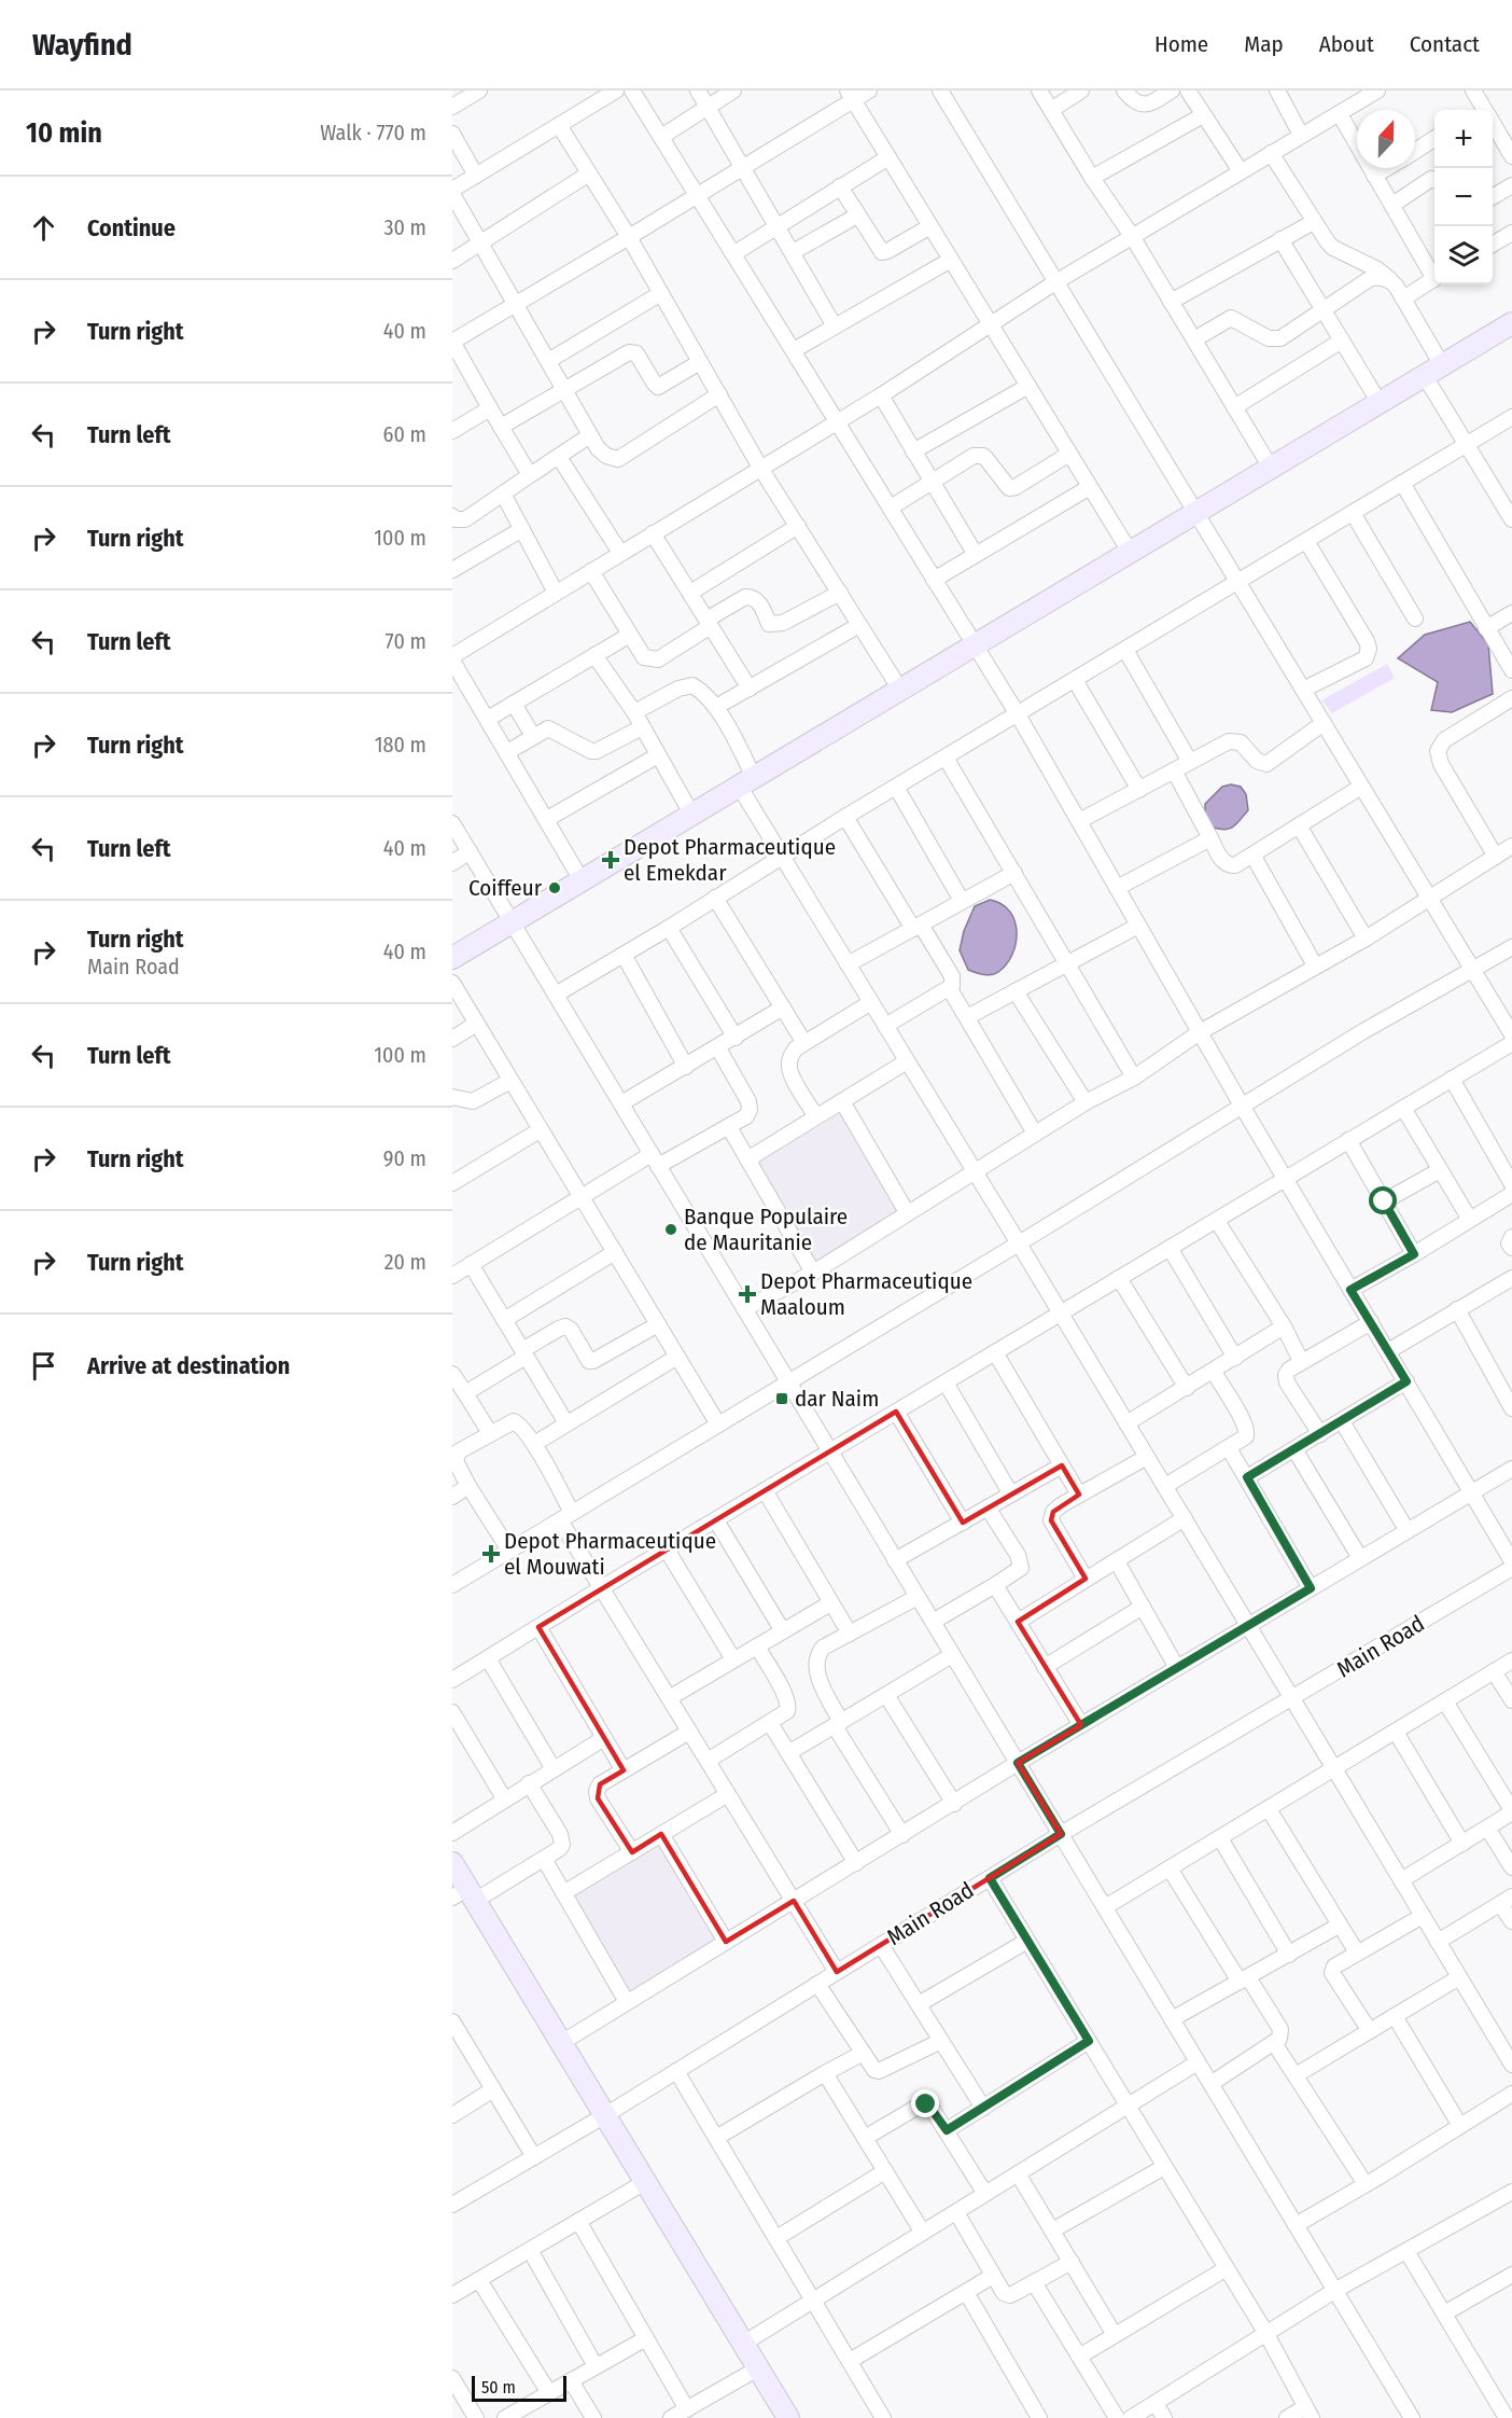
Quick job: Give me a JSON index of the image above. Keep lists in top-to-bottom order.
{
  "streets": {
    "street": ["Main Road"]
  },
  "places": {
    "health": ["Depot Pharmaceutique el Emekdar", "Depot Pharmaceutique Maaloum", "Depot Pharmaceutique el Mouwati"],
    "other": ["Coiffeur", "Banque Populaire de Mauritanie"],
    "transit": ["dar Naim"]
  },
  "scale_bar": "50 m",
  "north": "top",
  "page": {
    "header": "Wayfind",
    "nav": [
      "Home",
      "Map",
      "About",
      "Contact"
    ],
    "heading": ["10 min", "Walk · 770 m"],
    "map_buttons": ["+", "−"],
    "list": [
      ["Continue", "30 m"],
      ["Turn right", "40 m"],
      ["Turn left", "60 m"],
      ["Turn right", "100 m"],
      ["Turn left", "70 m"],
      ["Turn right", "180 m"],
      ["Turn left", "40 m"],
      ["Turn right", "Main Road", "40 m"],
      ["Turn left", "100 m"],
      ["Turn right", "90 m"],
      ["Turn right", "20 m"],
      "Arrive at destination"
    ],
    "scale": "50 m"
  }
}
